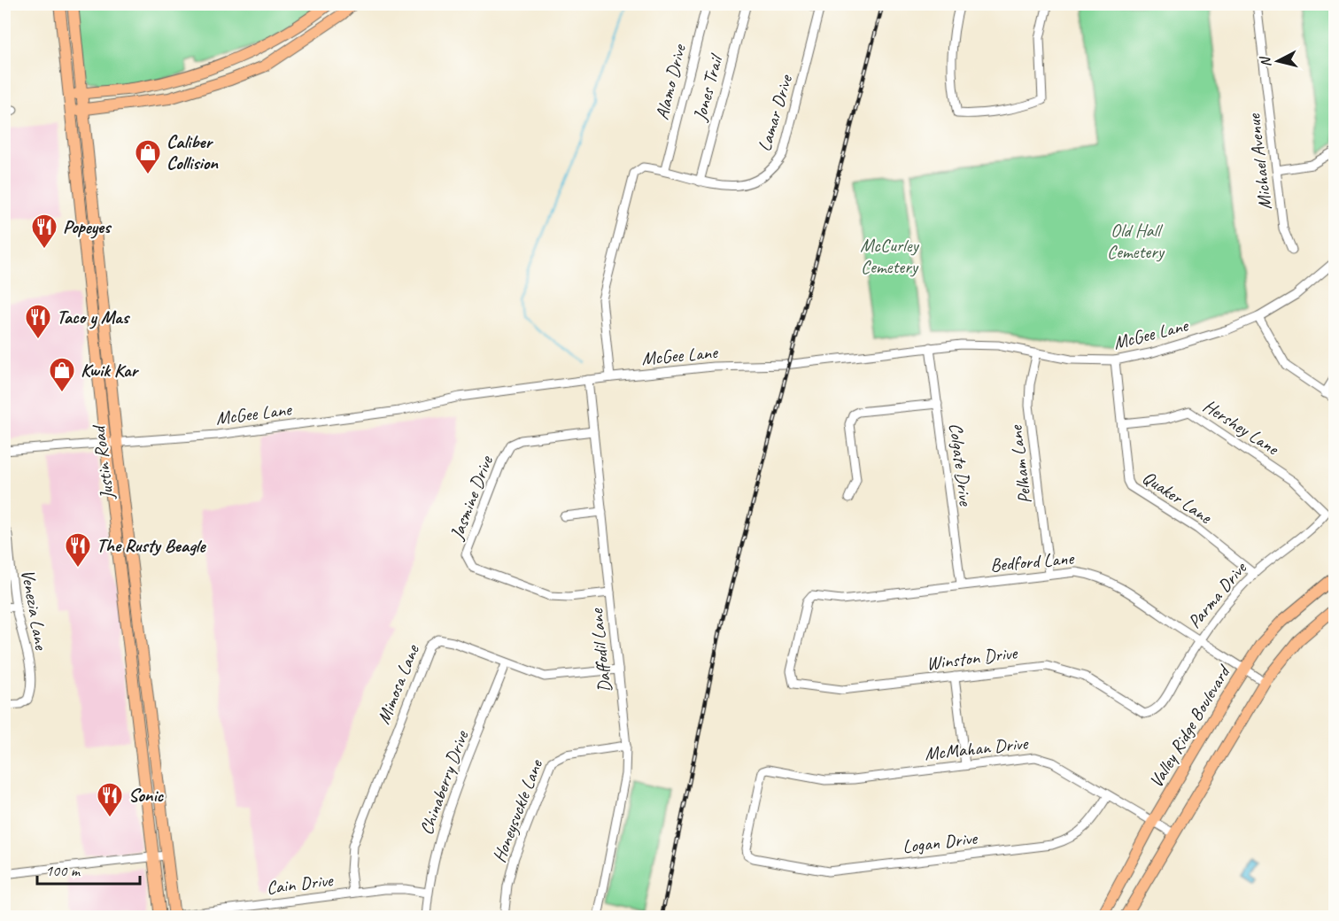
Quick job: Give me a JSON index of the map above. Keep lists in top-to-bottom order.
{
  "streets": {
    "main road": ["Justin Road", "Valley Ridge Boulevard"],
    "street": [
      "Alamo Drive",
      "Jones Trail",
      "Lamar Drive",
      "Michael Avenue",
      "McGee Lane",
      "Hershey Lane",
      "Colgate Drive",
      "Pelham Lane",
      "Quaker Lane",
      "Jasmine Drive",
      "Bedford Lane",
      "Parma Drive",
      "Venezia Lane",
      "Daffodil Lane",
      "Winston Drive",
      "Mimosa Lane",
      "McMahan Drive",
      "Chinaberry Drive",
      "Honeysuckle Lane",
      "Logan Drive",
      "Cain Drive"
    ]
  },
  "crossings": [
    ["Alamo Drive", "Lamar Drive"],
    ["Jones Trail", "Lamar Drive"],
    ["Lamar Drive", "McGee Lane"],
    ["McGee Lane", "Justin Road"],
    ["McGee Lane", "Colgate Drive"],
    ["McGee Lane", "Pelham Lane"],
    ["McGee Lane", "Quaker Lane"],
    ["McGee Lane", "Daffodil Lane"],
    ["Hershey Lane", "Quaker Lane"],
    ["Hershey Lane", "Parma Drive"],
    ["Justin Road", "Cain Drive"],
    ["Colgate Drive", "Bedford Lane"],
    ["Pelham Lane", "Bedford Lane"],
    ["Quaker Lane", "Parma Drive"],
    ["Jasmine Drive", "Daffodil Lane"],
    ["Bedford Lane", "Parma Drive"],
    ["Bedford Lane", "Winston Drive"],
    ["Bedford Lane", "Valley Ridge Boulevard"],
    ["Parma Drive", "Winston Drive"],
    ["Daffodil Lane", "Mimosa Lane"],
    ["Daffodil Lane", "Honeysuckle Lane"],
    ["Mimosa Lane", "Chinaberry Drive"],
    ["Mimosa Lane", "Cain Drive"],
    ["Valley Ridge Boulevard", "McMahan Drive"],
    ["McMahan Drive", "Logan Drive"],
    ["Chinaberry Drive", "Cain Drive"]
  ],
  "parks": ["Old Hall Cemetery", "McCurley Cemetery"],
  "places": {
    "shop": ["Caliber Collision", "Kwik Kar"],
    "restaurant": [
      "Popeyes",
      "Taco y Mas",
      "The Rusty Beagle",
      "Sonic"
    ]
  },
  "scale_bar": "100 m",
  "north": "left"
}
